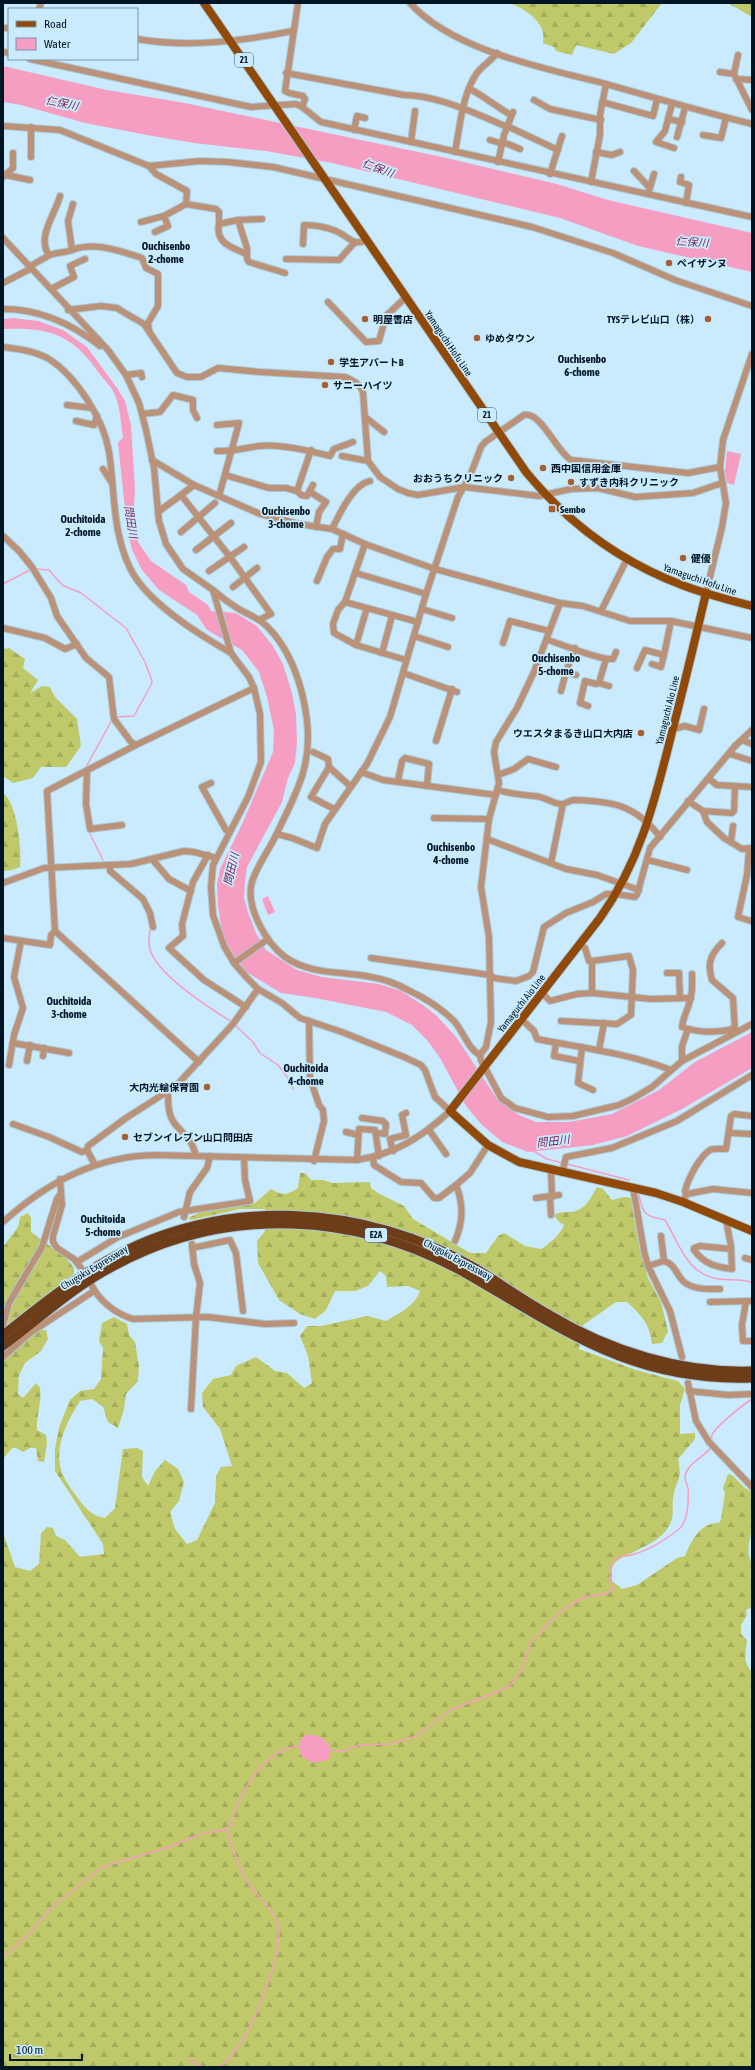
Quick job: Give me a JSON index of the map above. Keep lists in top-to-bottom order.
{
  "streets": {
    "highway": ["E2A", "Chugoku Expressway"],
    "main road": ["21", "Yamaguchi Hofu Line", "Yamaguchi Aio Line"]
  },
  "crossings": [
    ["Yamaguchi Hofu Line", "Yamaguchi Aio Line"]
  ],
  "districts": [
    "Ouchisenbo 2-chome",
    "Ouchisenbo 6-chome",
    "Ouchisenbo 3-chome",
    "Ouchitoida 2-chome",
    "Ouchisenbo 5-chome",
    "Ouchisenbo 4-chome",
    "Ouchitoida 3-chome",
    "Ouchitoida 4-chome",
    "Ouchitoida 5-chome"
  ],
  "water": ["仁保川", "問田川"],
  "places": {
    "other": [
      "ペイザンヌ",
      "明屋書店",
      "TYSテレビ山口（株）",
      "ゆめタウン",
      "学生アパートB",
      "サニーハイツ",
      "西中国信用金庫",
      "おおうちクリニック",
      "すずき内科クリニック",
      "健優",
      "ウエスタまるき山口大内店",
      "大内光輪保育園",
      "セブンイレブン山口問田店"
    ],
    "transit": ["Sembo"]
  },
  "legend": ["Road", "Water"],
  "scale_bar": "100 m"
}
